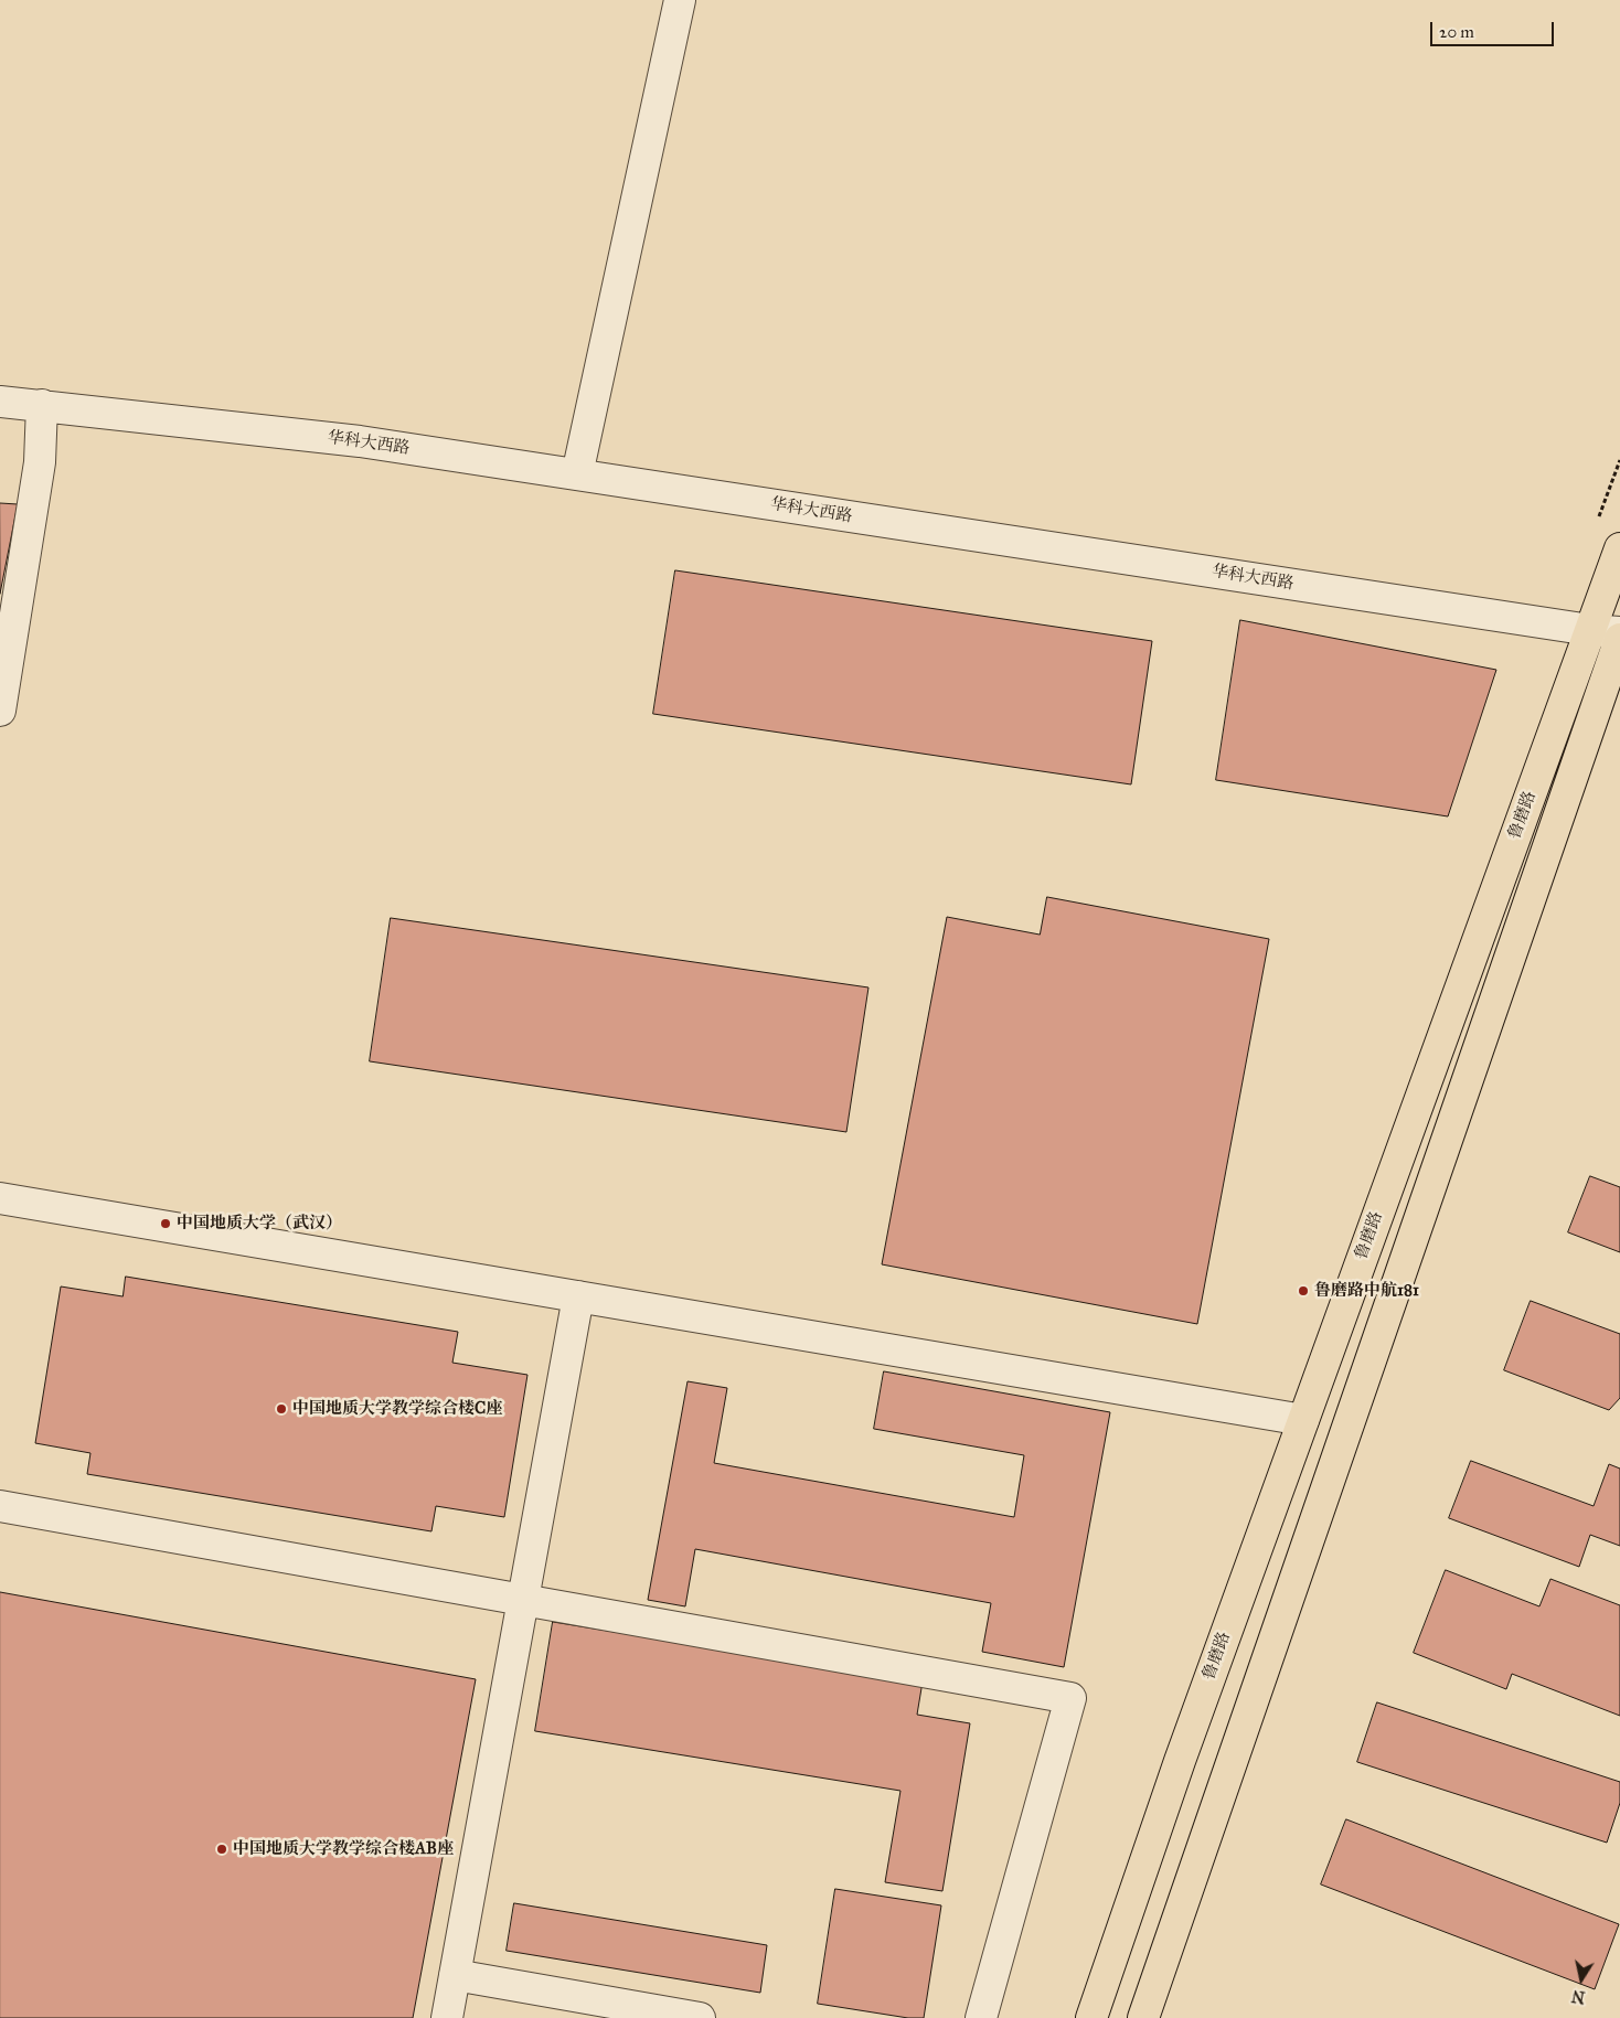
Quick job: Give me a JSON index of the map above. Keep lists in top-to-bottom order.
{
  "streets": {
    "main road": ["鲁磨路"],
    "street": ["华科大西路"]
  },
  "crossings": [
    ["华科大西路", "鲁磨路"]
  ],
  "places": [
    "中国地质大学（武汉）",
    "鲁磨路中航181",
    "中国地质大学教学综合楼C座",
    "中国地质大学教学综合楼AB座"
  ],
  "scale_bar": "20 m",
  "north": "bottom"
}
